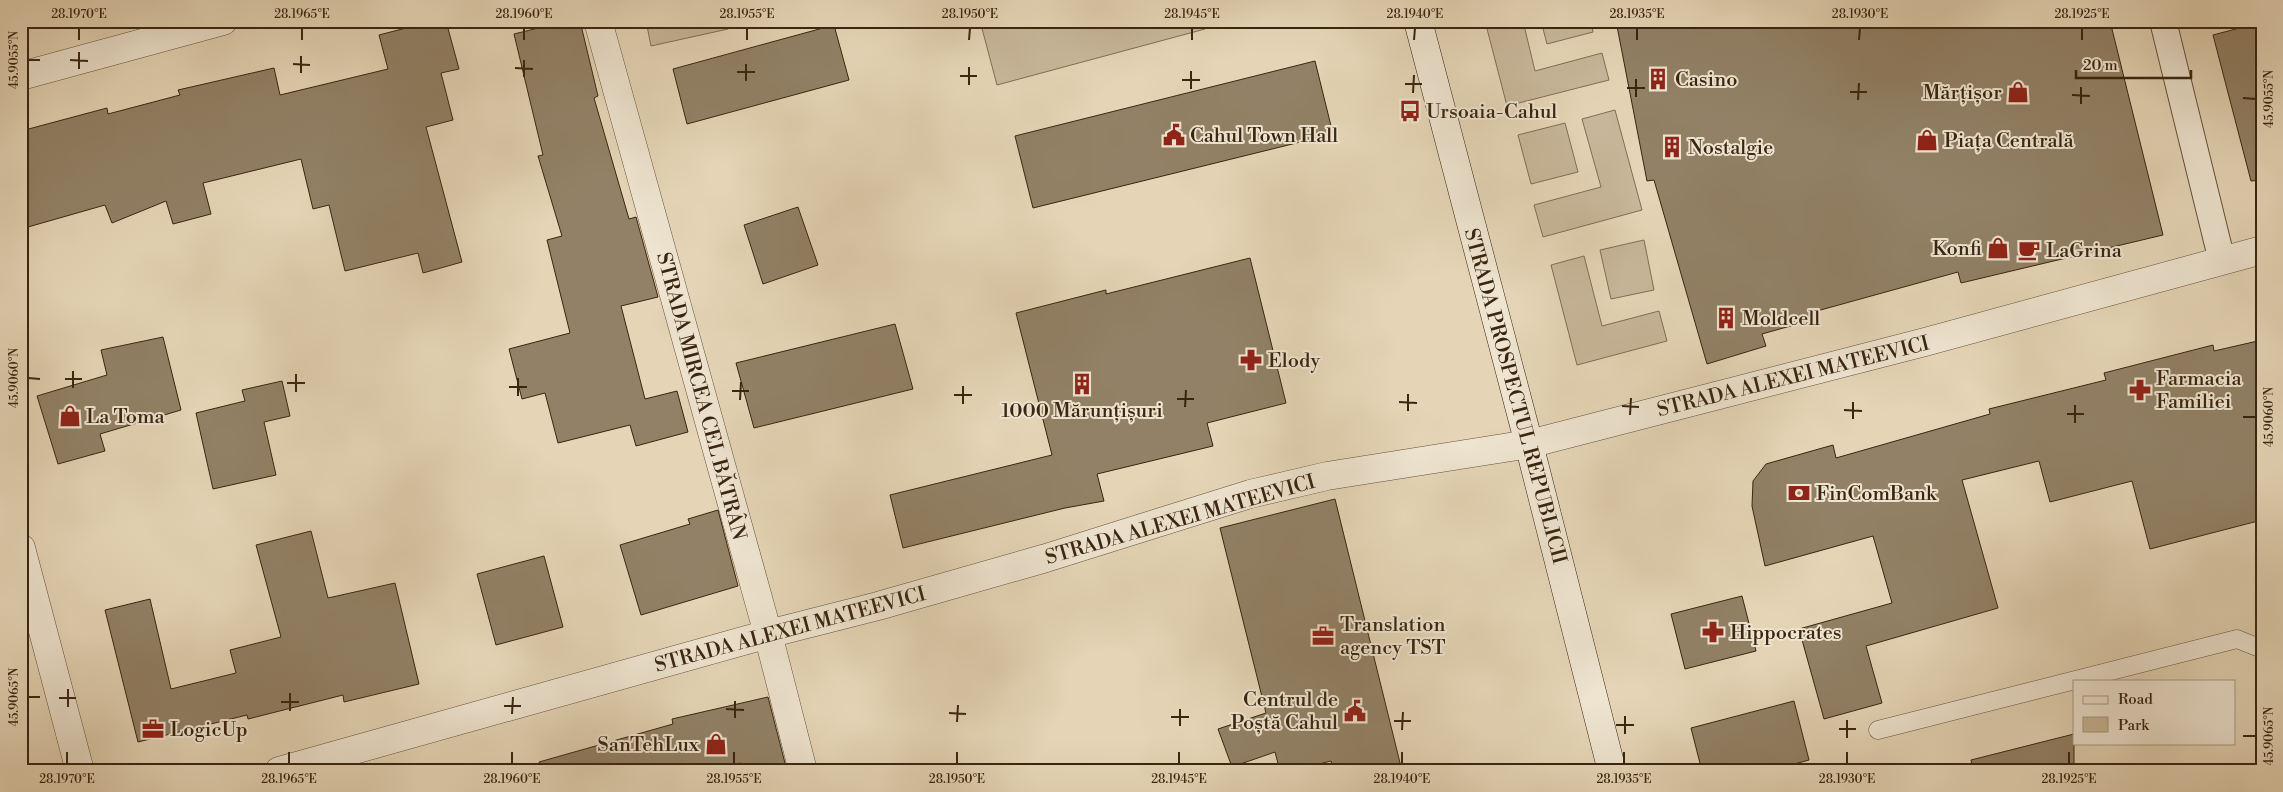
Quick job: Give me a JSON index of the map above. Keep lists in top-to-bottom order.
{
  "streets": {
    "street": ["STRADA ALEXEI MATEEVICI", "STRADA MIRCEA CEL BĂTRÂN", "STRADA PROSPECTUL REPUBLICII"]
  },
  "crossings": [
    ["STRADA ALEXEI MATEEVICI", "STRADA MIRCEA CEL BĂTRÂN"],
    ["STRADA ALEXEI MATEEVICI", "STRADA PROSPECTUL REPUBLICII"]
  ],
  "places": {
    "building": [
      "Casino",
      "Nostalgie",
      "Moldcell",
      "1000 Mărunțișuri"
    ],
    "shop": [
      "Mărțișor",
      "Piața Centrală",
      "Konfi",
      "La Toma",
      "SanTehLux"
    ],
    "bus stop": ["Ursoaia-Cahul"],
    "public building": ["Cahul Town Hall", "Centrul de Poștă Cahul"],
    "cafe": ["LaGrina"],
    "pharmacy": ["Elody", "Farmacia Familiei", "Hippocrates"],
    "bank": ["FinComBank"],
    "office": ["Translation agency TST", "LogicUp"]
  },
  "legend": ["Road", "Park"],
  "scale_bar": "20 m",
  "coordinates": [
    "28.1970°E",
    "28.1965°E",
    "28.1960°E",
    "28.1955°E",
    "28.1950°E",
    "28.1945°E",
    "28.1940°E",
    "28.1935°E",
    "28.1930°E",
    "28.1925°E",
    "45.9055°N",
    "45.9060°N",
    "45.9065°N"
  ]
}
